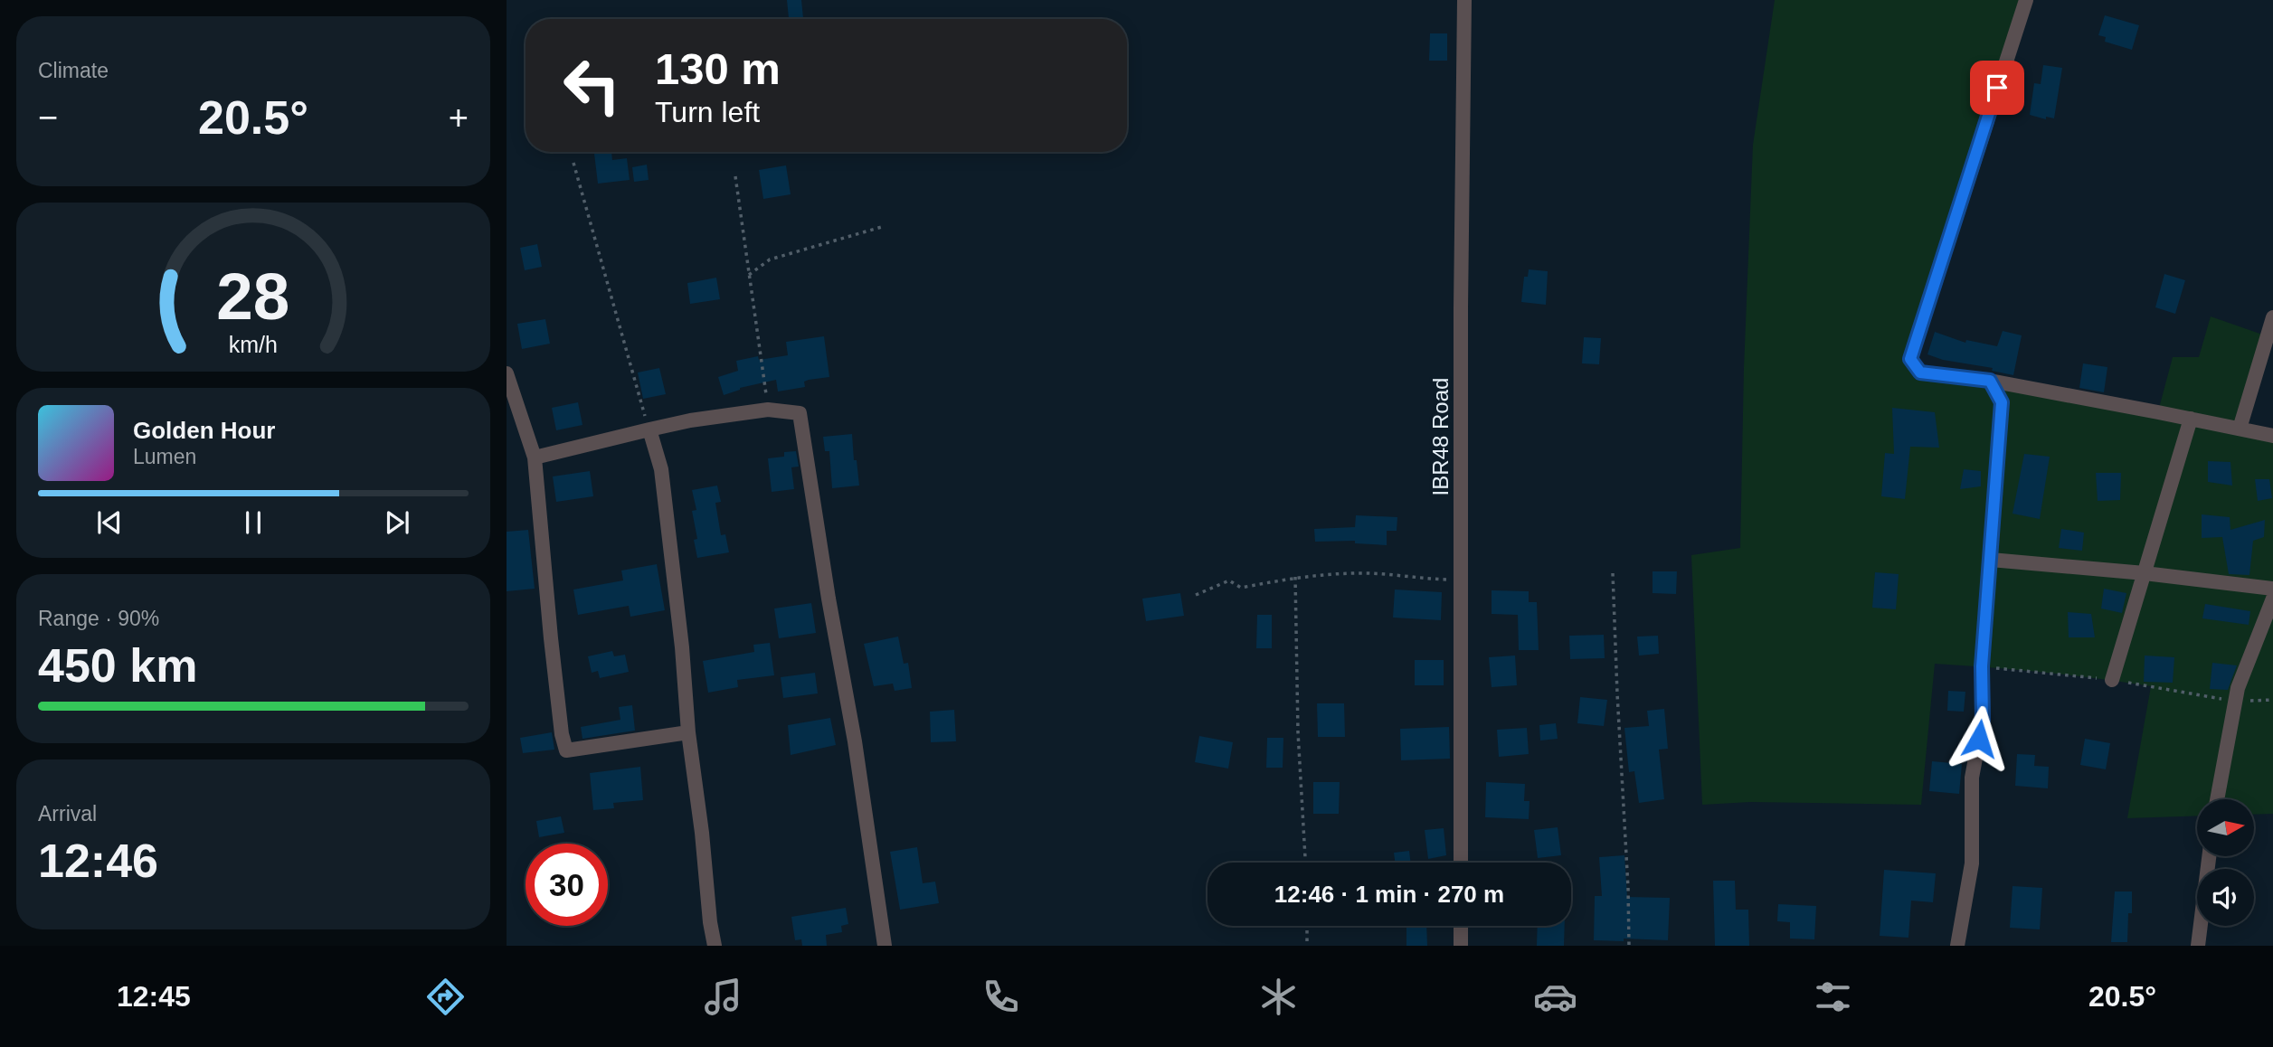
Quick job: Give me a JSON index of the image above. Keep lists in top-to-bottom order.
{
  "streets": {
    "street": ["IBR48 Road"]
  },
  "north": "right",
  "page": {
    "tile": [
      "Climate",
      ["Range · 90%", "450 km"],
      ["Arrival", "12:46"]
    ],
    "turn": ["130 m", "Turn left"],
    "heat": ["−", "20.5°", "+"],
    "song": ["Golden Hour", "Lumen"],
    "limit": "30",
    "trip": "12:46 · 1 min · 270 m",
    "tabs": ["12:45", "20.5°"],
    "gauge": ["28", "km/h"]
  }
}
